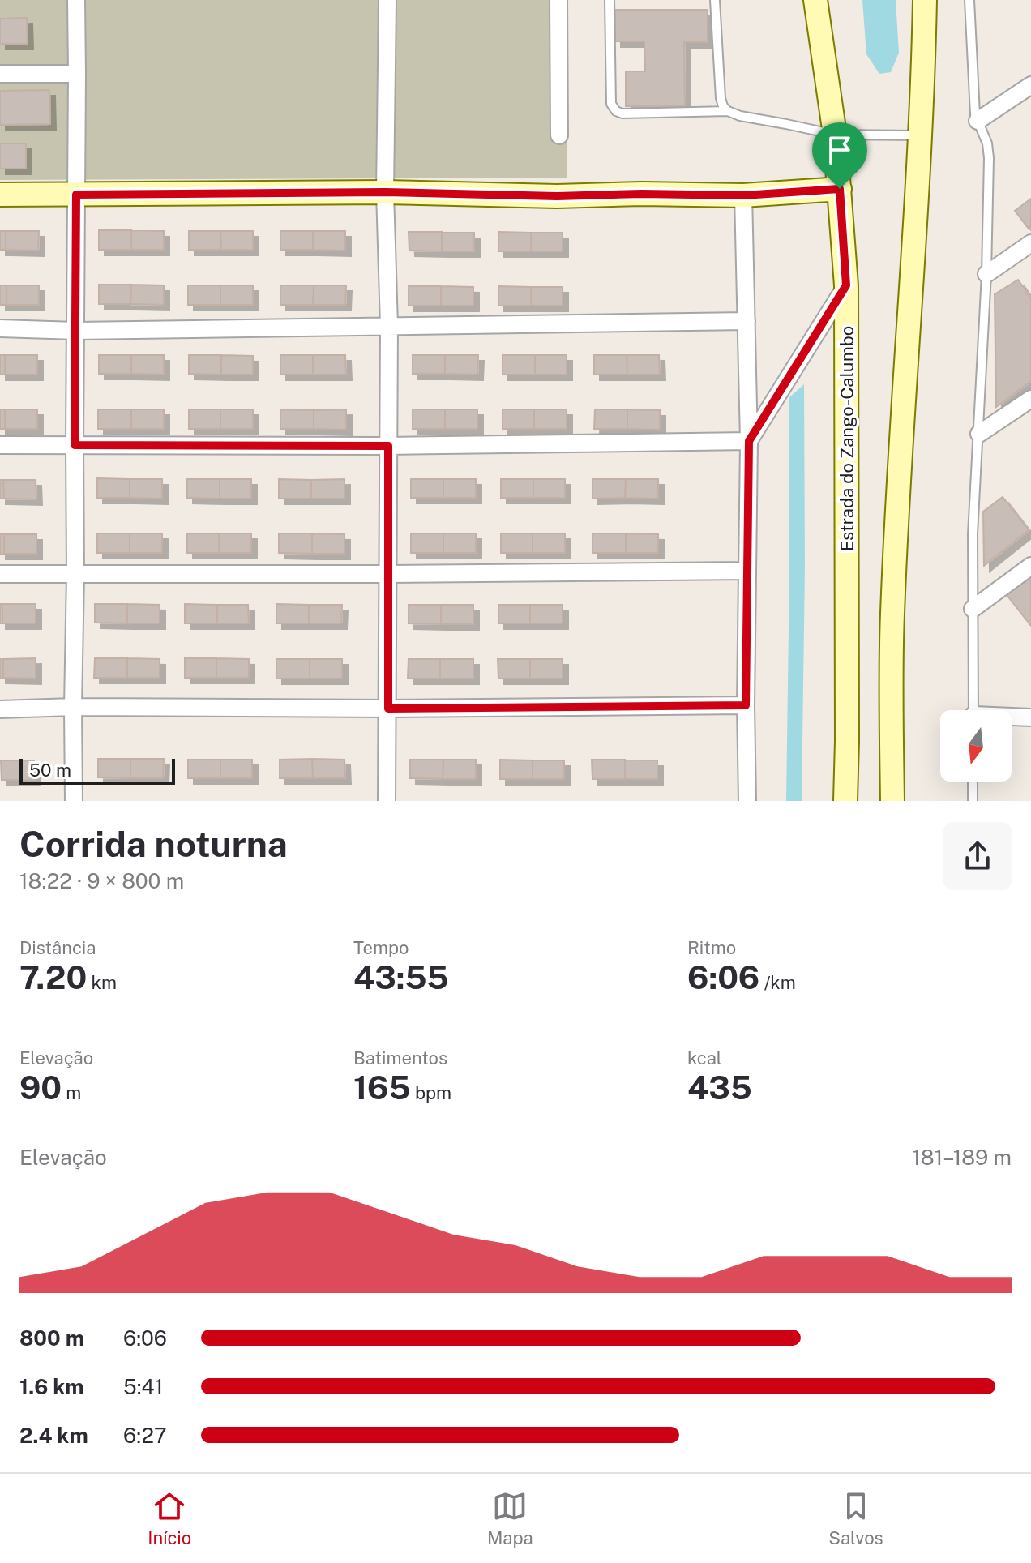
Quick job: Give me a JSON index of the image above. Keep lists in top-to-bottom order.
{
  "streets": {
    "main road": ["Estrada do Zango-Calumbo"]
  },
  "scale_bar": "50 m",
  "north": "bottom",
  "page": {
    "scale": "50 m",
    "heading": ["Corrida noturna", "18:22 · 9 × 800 m"],
    "stats": [
      ["Distância", "7.20 km"],
      ["Tempo", "43:55"],
      ["Ritmo", "6:06 /km"],
      ["Elevação", "90 m"],
      ["Batimentos", "165 bpm"],
      ["kcal", "435"]
    ],
    "chart": ["Elevação", "181–189 m"],
    "list": [
      {
        "name": "800 m",
        "note": "6:06"
      },
      {
        "name": "1.6 km",
        "note": "5:41"
      },
      {
        "name": "2.4 km",
        "note": "6:27"
      }
    ],
    "tabs": ["Início", "Mapa", "Salvos"]
  }
}
